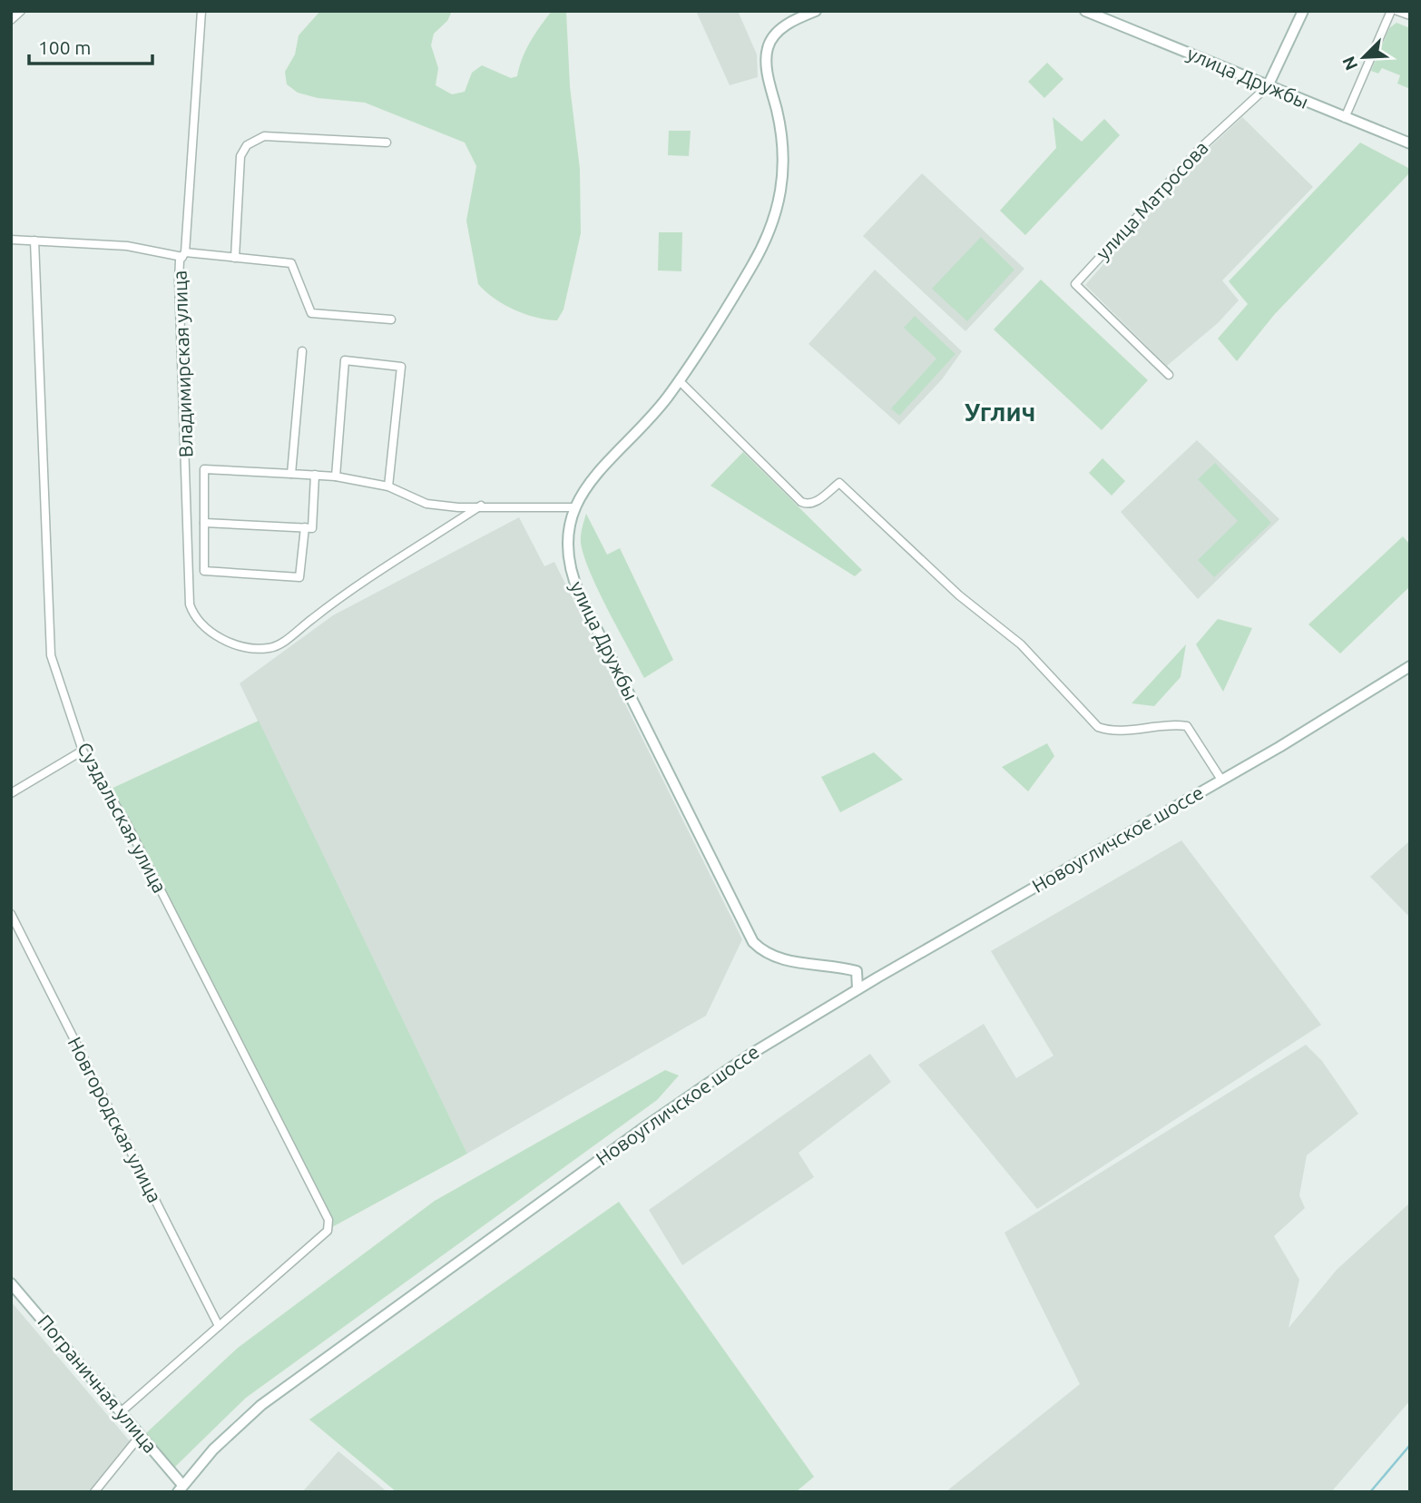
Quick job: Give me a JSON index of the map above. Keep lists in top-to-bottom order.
{
  "streets": {
    "street": [
      "улица Дружбы",
      "улица Матросова",
      "Владимирская улица",
      "Суздальская улица",
      "Новоугличское шоссе",
      "Новгородская улица",
      "Пограничная улица"
    ]
  },
  "crossings": [
    ["улица Дружбы", "улица Матросова"],
    ["улица Дружбы", "Новоугличское шоссе"],
    ["Суздальская улица", "Новгородская улица"],
    ["Новоугличское шоссе", "Пограничная улица"]
  ],
  "districts": ["Углич"],
  "scale_bar": "100 m",
  "north": "bottom left"
}
